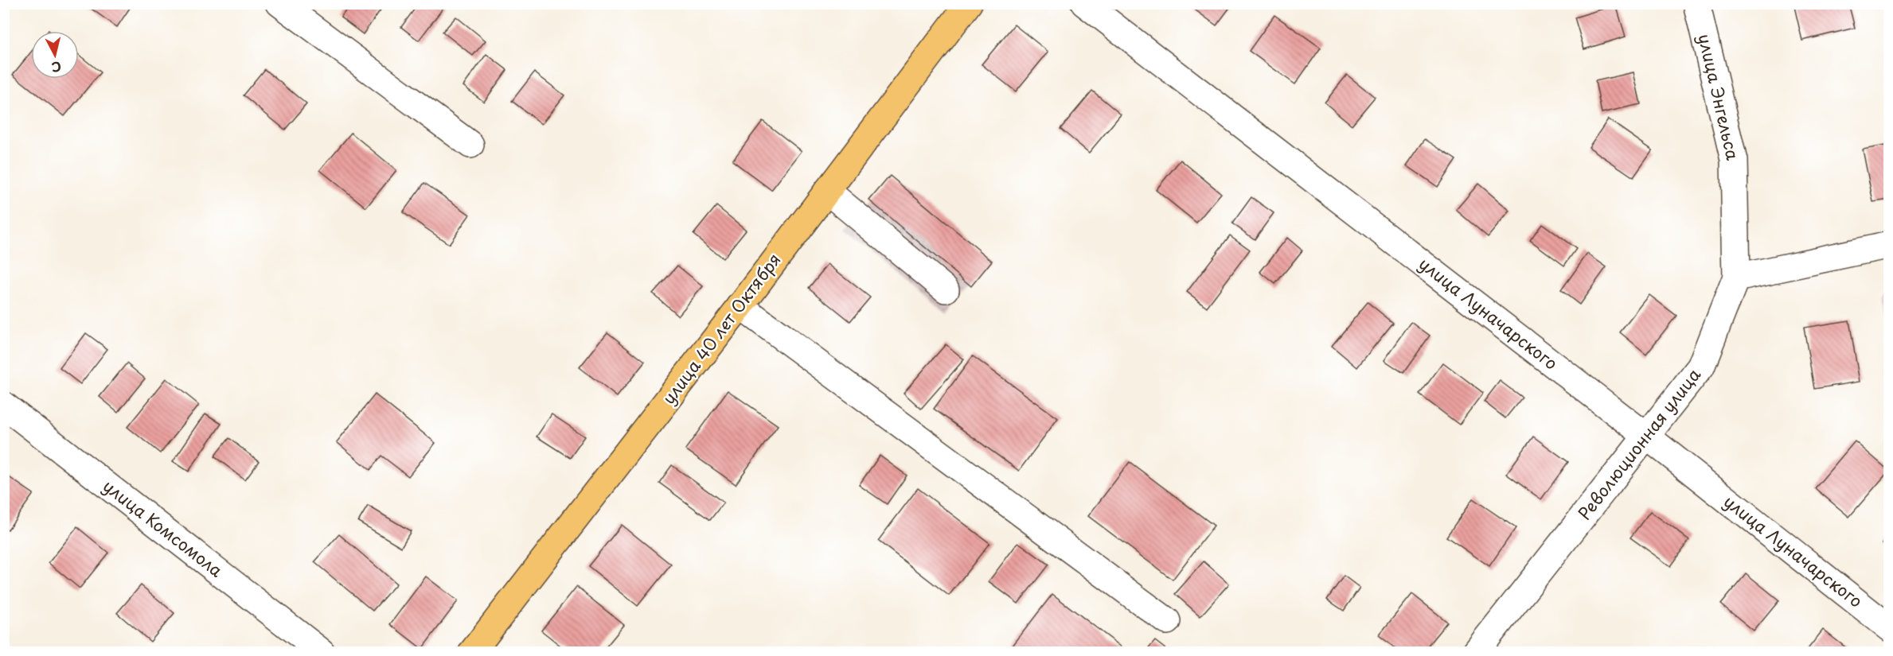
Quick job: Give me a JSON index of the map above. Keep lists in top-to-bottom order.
{
  "streets": {
    "main road": ["улица 40 лет Октября"],
    "street": [
      "улица Энгельса",
      "улица Луначарского",
      "Революционная улица",
      "улица Комсомола"
    ]
  },
  "crossings": [
    ["улица Энгельса", "Революционная улица"],
    ["улица Луначарского", "Революционная улица"]
  ],
  "north": "bottom"
}
